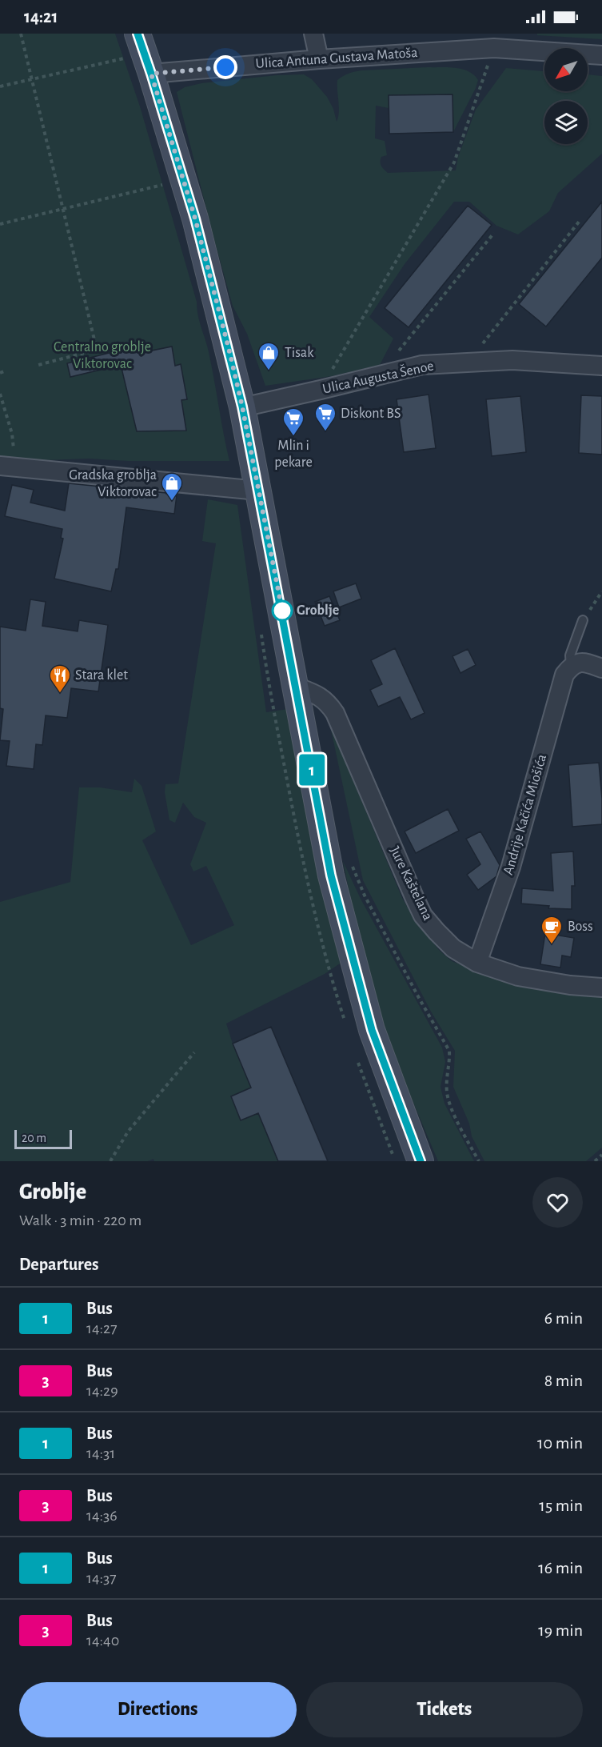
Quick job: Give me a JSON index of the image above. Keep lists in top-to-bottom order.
{
  "streets": {
    "street": [
      "Ulica Antuna Gustava Matoša",
      "Ulica Augusta Šenoe",
      "Andrije Kačića Miošića",
      "Jure Kaštelana"
    ]
  },
  "crossings": [
    ["Andrije Kačića Miošića", "Jure Kaštelana"]
  ],
  "parks": ["Centralno groblje Viktorovac"],
  "places": {
    "shop": ["Tisak", "Gradska groblja Viktorovac"],
    "supermarket": ["Diskont BS", "Mlin i pekare"],
    "other": ["Groblje"],
    "restaurant": ["Stara klet"],
    "cafe": ["Boss"]
  },
  "lines": ["bus line 1"],
  "scale_bar": "20 m",
  "north": "bottom left",
  "page": {
    "status": "14:21",
    "on_map": "1",
    "scale": "20 m",
    "heading": [
      ["Groblje", "Walk · 3 min · 220 m"],
      "Departures"
    ],
    "list": [
      {
        "mark": "1",
        "name": "Bus",
        "note": "14:27",
        "value": "6 min"
      },
      {
        "mark": "3",
        "name": "Bus",
        "note": "14:29",
        "value": "8 min"
      },
      {
        "mark": "1",
        "name": "Bus",
        "note": "14:31",
        "value": "10 min"
      },
      {
        "mark": "3",
        "name": "Bus",
        "note": "14:36",
        "value": "15 min"
      },
      {
        "mark": "1",
        "name": "Bus",
        "note": "14:37",
        "value": "16 min"
      },
      {
        "mark": "3",
        "name": "Bus",
        "note": "14:40",
        "value": "19 min"
      }
    ],
    "buttons": ["Directions", "Tickets"]
  }
}
